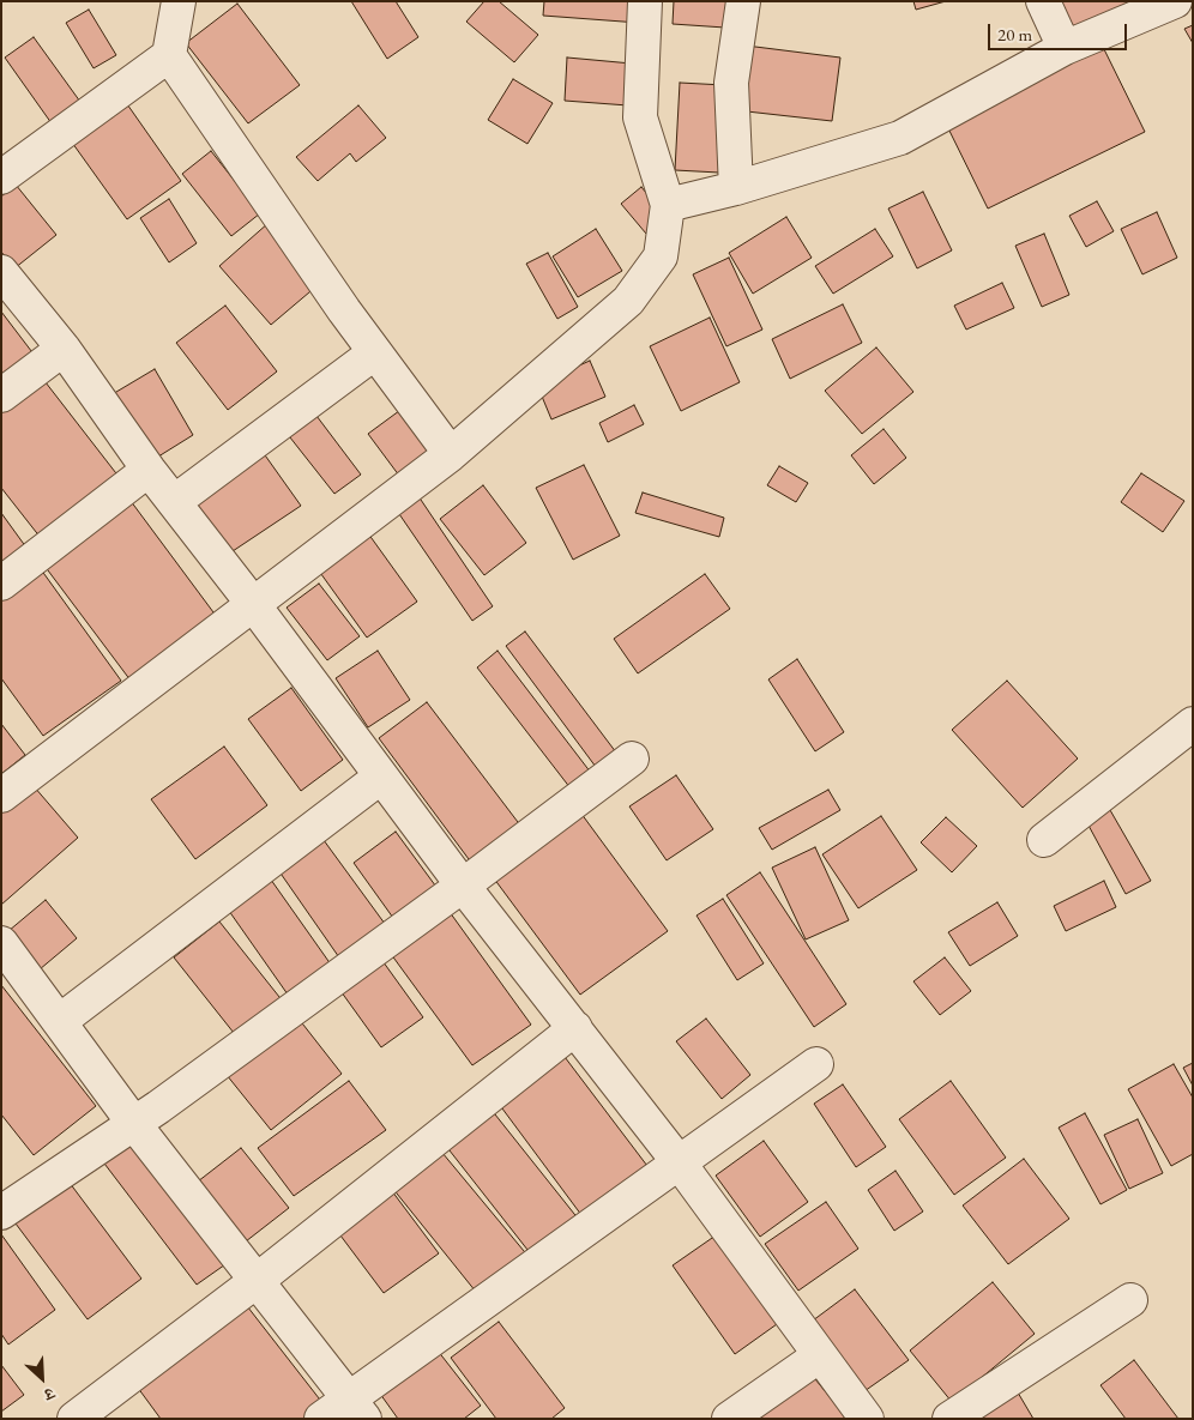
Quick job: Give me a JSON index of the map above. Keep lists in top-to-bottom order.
{
  "scale_bar": "20 m",
  "north": "bottom right"
}
